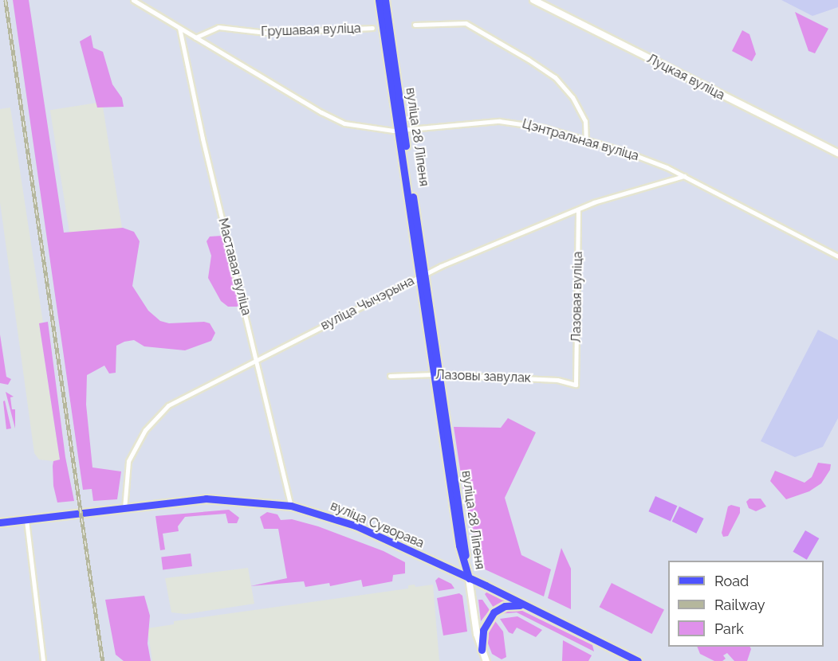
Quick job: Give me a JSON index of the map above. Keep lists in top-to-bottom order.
{
  "streets": {
    "main road": ["Луцкая вуліца", "вуліца 28 Ліпеня", "вуліца Суворава"],
    "street": [
      "Грушавая вуліца",
      "Цэнтральная вуліца",
      "Маставая вуліца",
      "Лазовая вуліца",
      "вуліца Чычэрына",
      "Лазовы завулак"
    ]
  },
  "crossings": [
    ["Грушавая вуліца", "Цэнтральная вуліца"],
    ["вуліца 28 Ліпеня", "Цэнтральная вуліца"],
    ["вуліца 28 Ліпеня", "вуліца Чычэрына"],
    ["вуліца 28 Ліпеня", "Лазовы завулак"],
    ["вуліца 28 Ліпеня", "вуліца Суворава"],
    ["Цэнтральная вуліца", "Маставая вуліца"],
    ["Цэнтральная вуліца", "вуліца Чычэрына"],
    ["Маставая вуліца", "вуліца Чычэрына"],
    ["Маставая вуліца", "вуліца Суворава"],
    ["Лазовая вуліца", "вуліца Чычэрына"],
    ["Лазовая вуліца", "Лазовы завулак"],
    ["вуліца Чычэрына", "вуліца Суворава"]
  ],
  "legend": ["Road", "Railway", "Park"]
}
